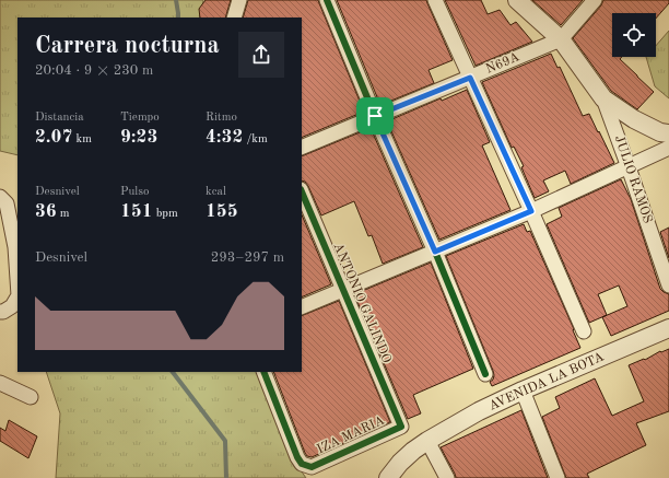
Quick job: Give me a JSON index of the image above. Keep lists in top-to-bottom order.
{
  "streets": {
    "street": [
      "N69A",
      "JULIO RAMOS",
      "ANTONIO GALINDO",
      "AVENIDA LA BOTA",
      "IZA MARIA"
    ]
  },
  "crossings": [
    ["N69A", "JULIO RAMOS"],
    ["ANTONIO GALINDO", "IZA MARIA"]
  ],
  "page": {
    "heading": ["Carrera nocturna", "20:04 · 9 × 230 m"],
    "stats": [
      ["Distancia", "2.07 km"],
      ["Tiempo", "9:23"],
      ["Ritmo", "4:32 /km"],
      ["Desnivel", "36 m"],
      ["Pulso", "151 bpm"],
      ["kcal", "155"]
    ],
    "chart": ["Desnivel", "293–297 m"]
  }
}
